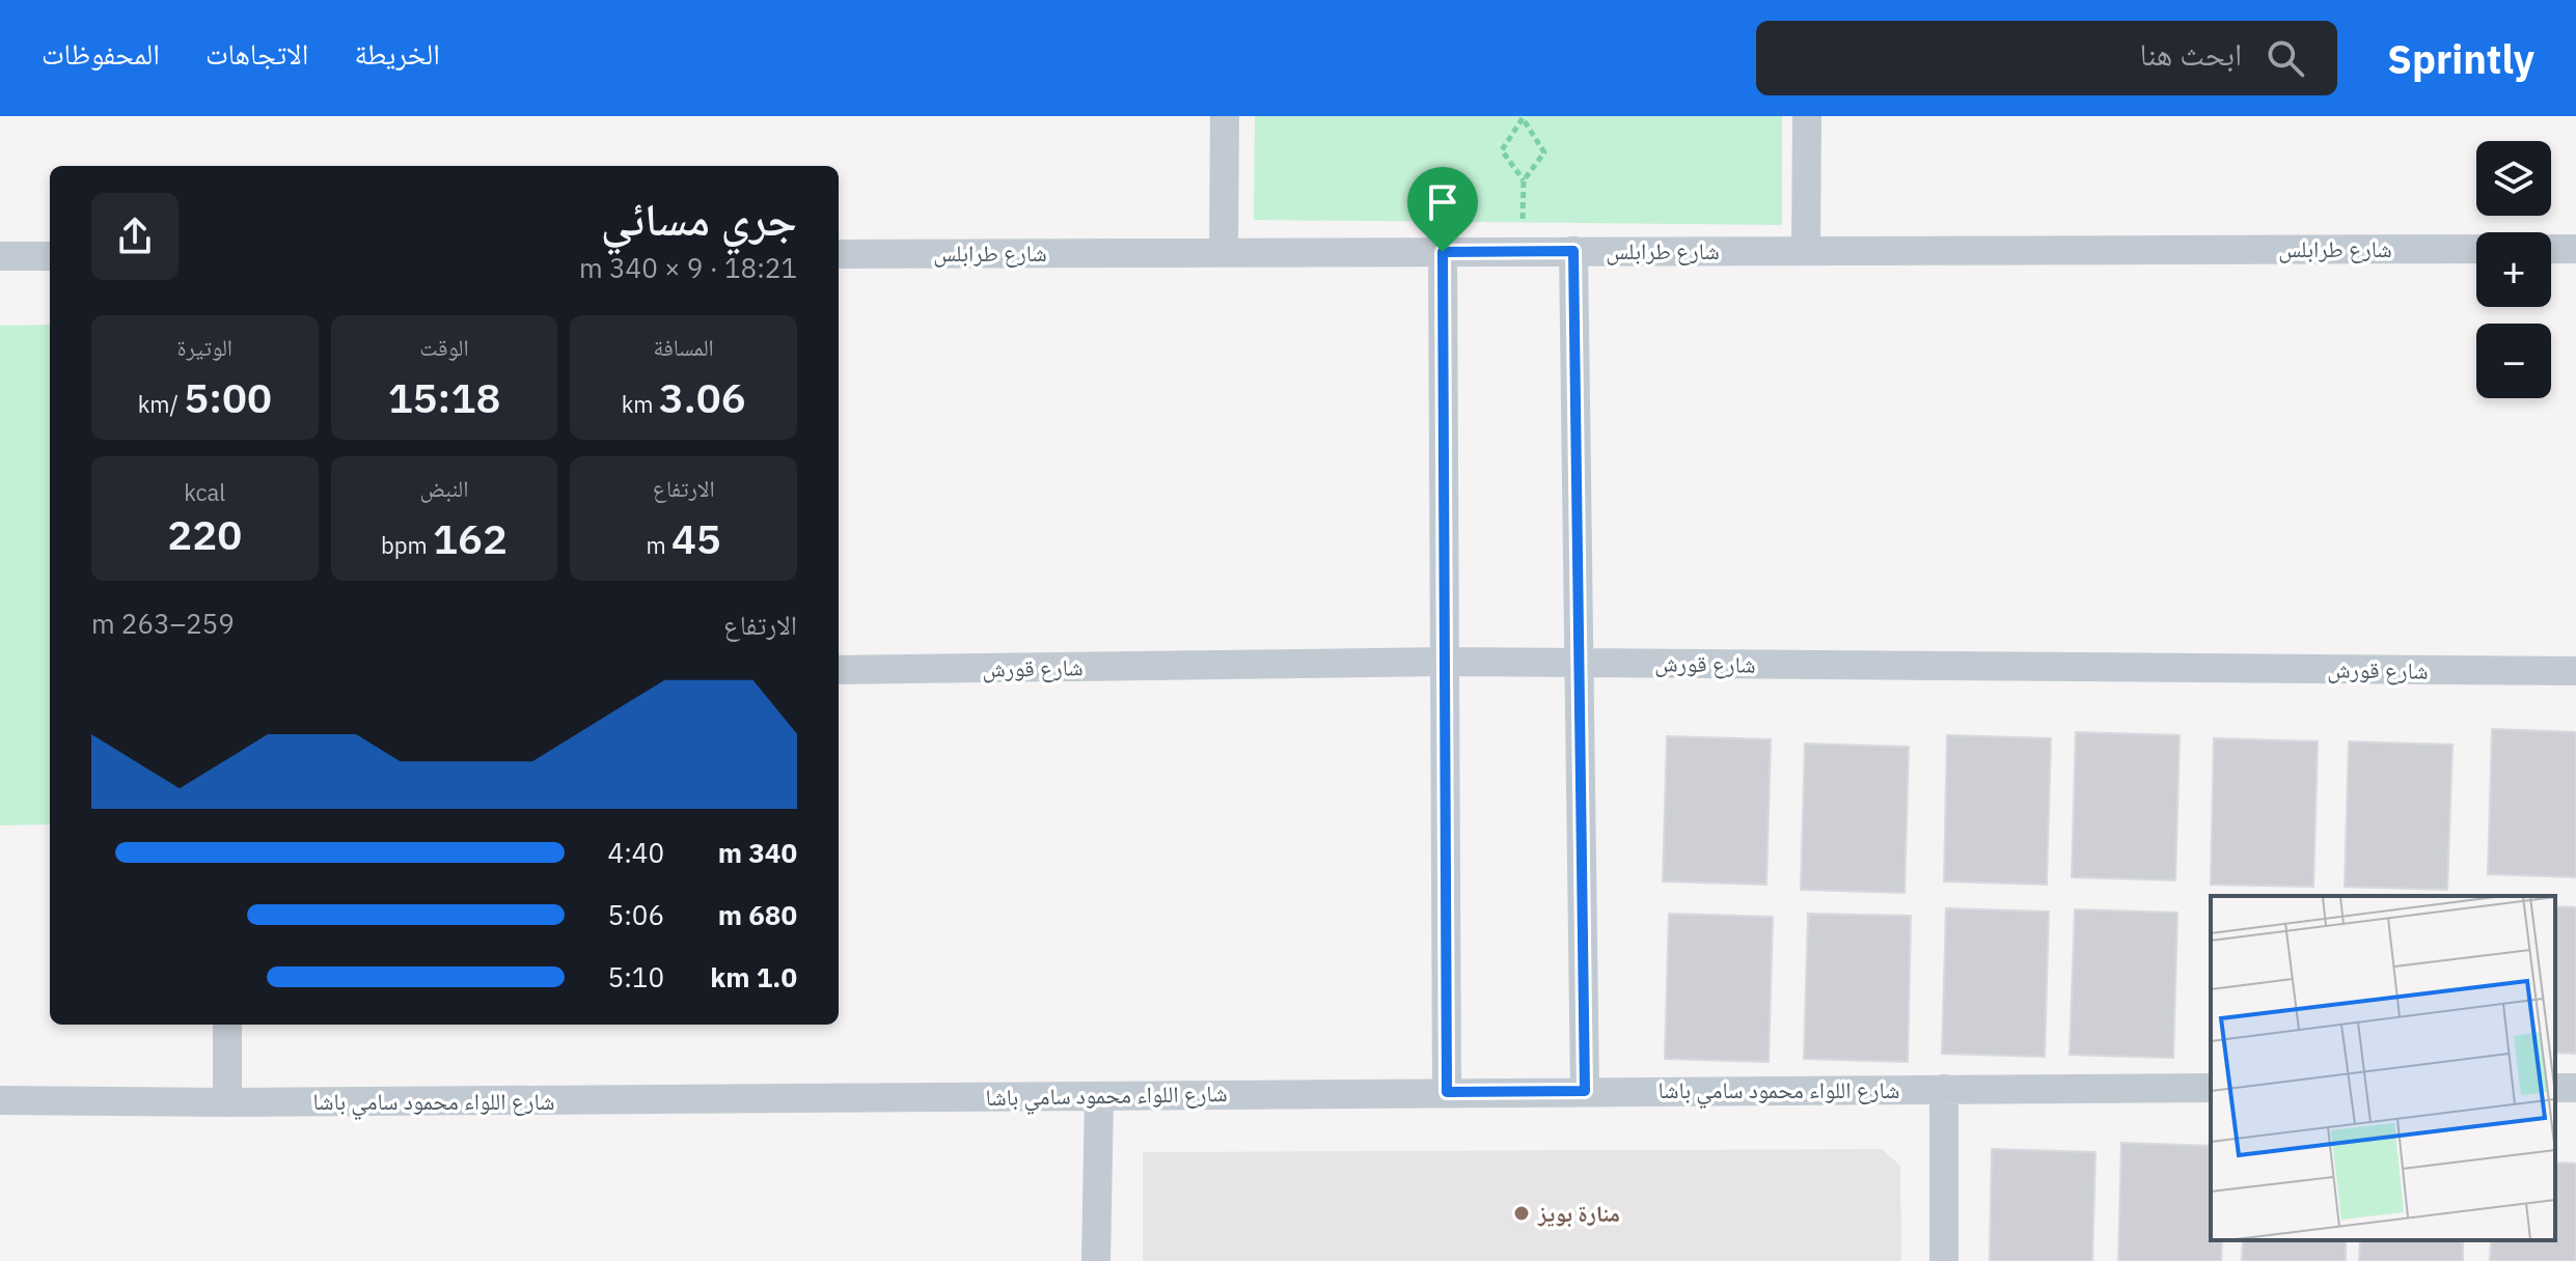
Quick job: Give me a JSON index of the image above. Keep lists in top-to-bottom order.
{
  "streets": {
    "street": ["شارع طرابلس", "شارع قورش", "شارع اللواء محمود سامي باشا"]
  },
  "places": ["منارة بويز"],
  "page": {
    "header": "Sprintly",
    "search": "ابحث هنا",
    "nav": ["الخريطة", "الاتجاهات", "المحفوظات"],
    "map_buttons": ["+", "−"],
    "heading": ["جري مسائي", "18:21 · 9 × 340 m"],
    "stats": [
      ["المسافة", "3.06 km"],
      ["الوقت", "15:18"],
      ["الوتيرة", "5:00 /km"],
      ["الارتفاع", "45 m"],
      ["النبض", "162 bpm"],
      ["kcal", "220"]
    ],
    "chart": ["الارتفاع", "259–263 m"],
    "list": [
      {
        "name": "340 m",
        "note": "4:40"
      },
      {
        "name": "680 m",
        "note": "5:06"
      },
      {
        "name": "1.0 km",
        "note": "5:10"
      }
    ]
  }
}
